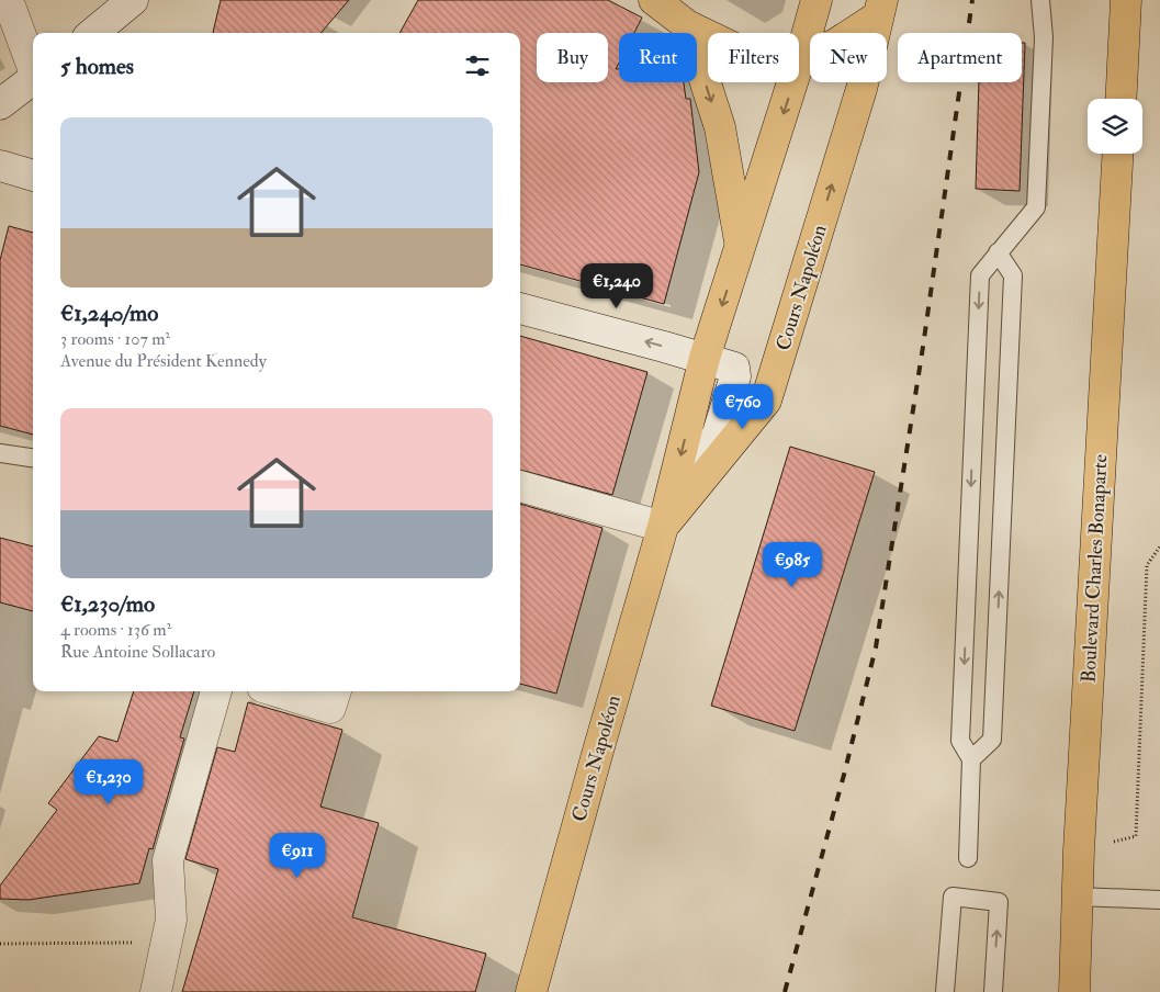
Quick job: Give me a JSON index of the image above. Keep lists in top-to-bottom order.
{
  "streets": {
    "main road": ["Cours Napoléon", "Boulevard Charles Bonaparte"]
  },
  "page": {
    "chip": [
      "Buy",
      "Rent",
      "Filters",
      "New",
      "Apartment"
    ],
    "heading": "5 homes",
    "list": [
      {
        "name": "€1,240/mo",
        "note": "3 rooms · 107 m² · Avenue du Président Kennedy"
      },
      {
        "name": "€1,230/mo",
        "note": "4 rooms · 136 m² · Rue Antoine Sollacaro"
      }
    ],
    "price": [
      "€1,240",
      "€760",
      "€985",
      "€1,230",
      "€911"
    ]
  }
}
